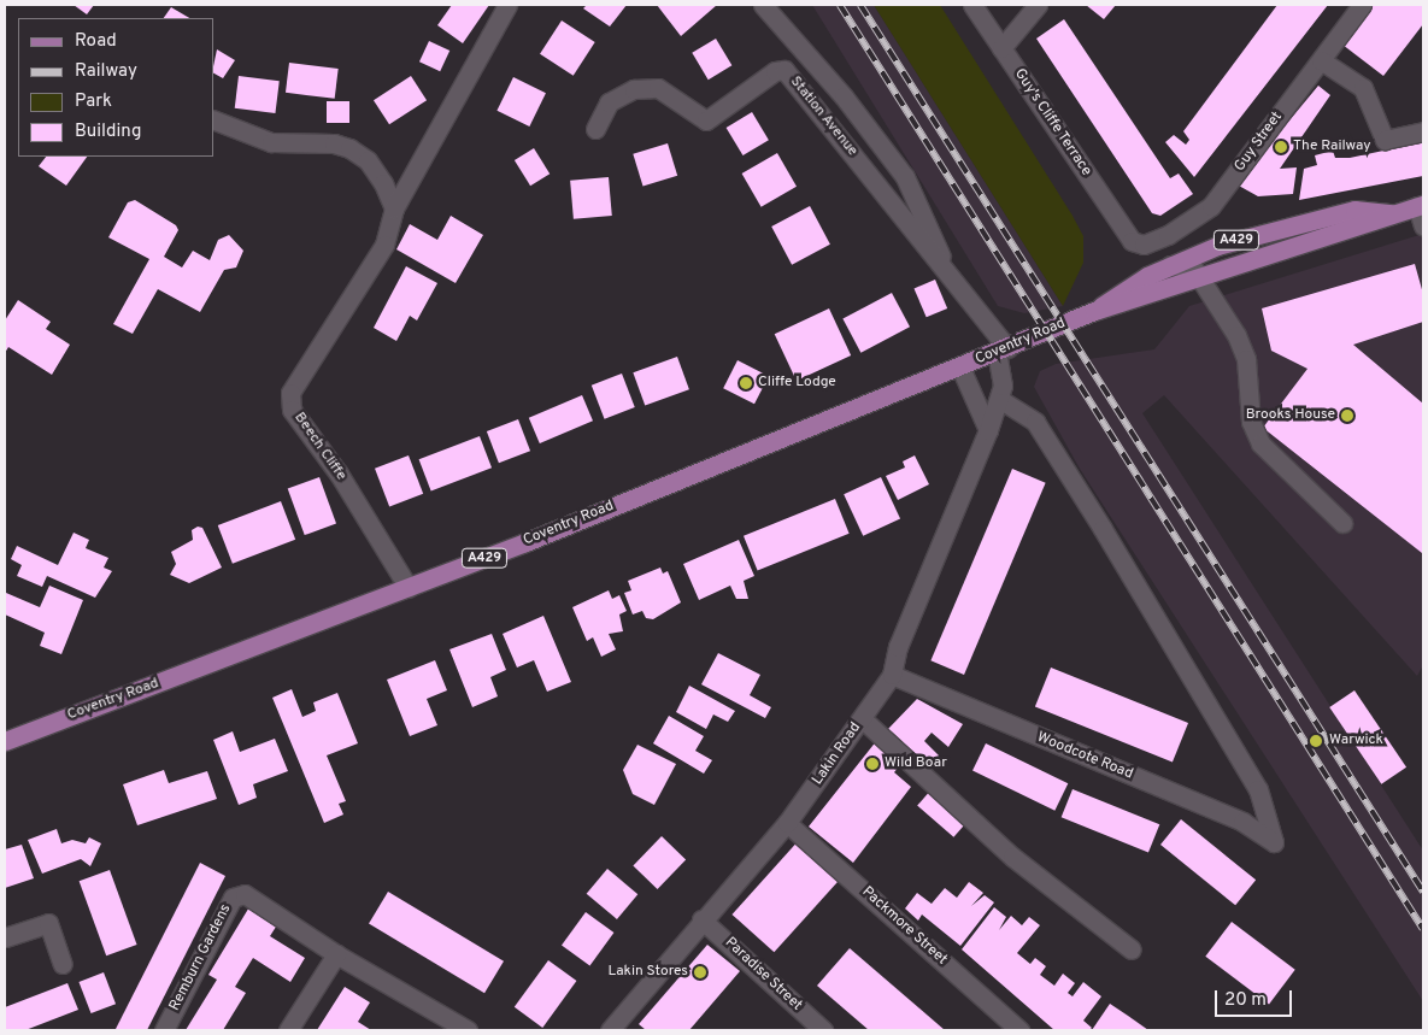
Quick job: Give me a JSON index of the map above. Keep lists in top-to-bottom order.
{
  "streets": {
    "main road": ["A429", "Coventry Road"],
    "street": [
      "Station Avenue",
      "Guy's Cliffe Terrace",
      "Guy Street",
      "Beech Cliffe",
      "Lakin Road",
      "Woodcote Road",
      "Packmore Street",
      "Remburn Gardens",
      "Paradise Street"
    ]
  },
  "crossings": [
    ["Station Avenue", "Coventry Road"],
    ["Station Avenue", "Lakin Road"],
    ["Guy's Cliffe Terrace", "Guy Street"],
    ["Coventry Road", "Beech Cliffe"],
    ["Coventry Road", "Lakin Road"],
    ["Lakin Road", "Woodcote Road"],
    ["Lakin Road", "Packmore Street"],
    ["Lakin Road", "Paradise Street"]
  ],
  "places": [
    "The Railway",
    "Cliffe Lodge",
    "Brooks House",
    "Warwick",
    "Wild Boar",
    "Lakin Stores"
  ],
  "legend": [
    "Road",
    "Railway",
    "Park",
    "Building"
  ],
  "scale_bar": "20 m"
}
